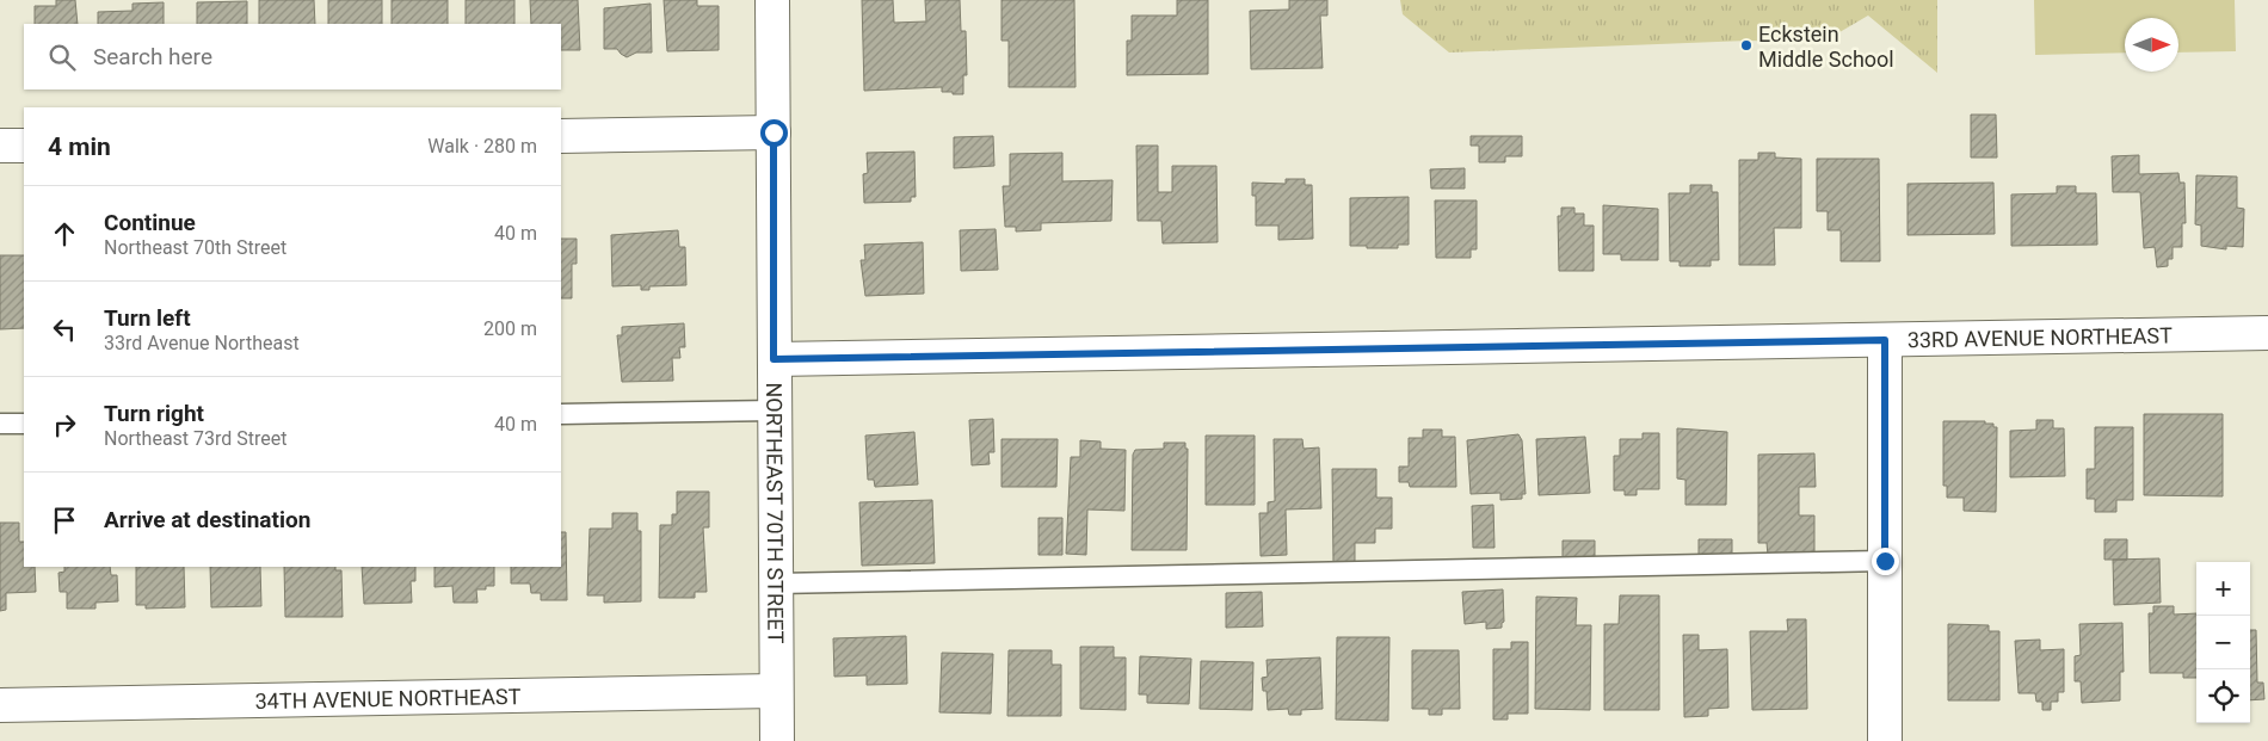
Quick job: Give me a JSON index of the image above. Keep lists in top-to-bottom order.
{
  "streets": {
    "street": ["33RD AVENUE NORTHEAST", "NORTHEAST 70TH STREET", "34TH AVENUE NORTHEAST"]
  },
  "crossings": [
    ["33RD AVENUE NORTHEAST", "NORTHEAST 70TH STREET"],
    ["NORTHEAST 70TH STREET", "34TH AVENUE NORTHEAST"]
  ],
  "places": ["Eckstein Middle School"],
  "north": "right",
  "page": {
    "search": "Search here",
    "heading": ["4 min", "Walk · 280 m"],
    "list": [
      ["Continue", "Northeast 70th Street", "40 m"],
      ["Turn left", "33rd Avenue Northeast", "200 m"],
      ["Turn right", "Northeast 73rd Street", "40 m"],
      "Arrive at destination"
    ],
    "map_buttons": ["+", "−"]
  }
}
